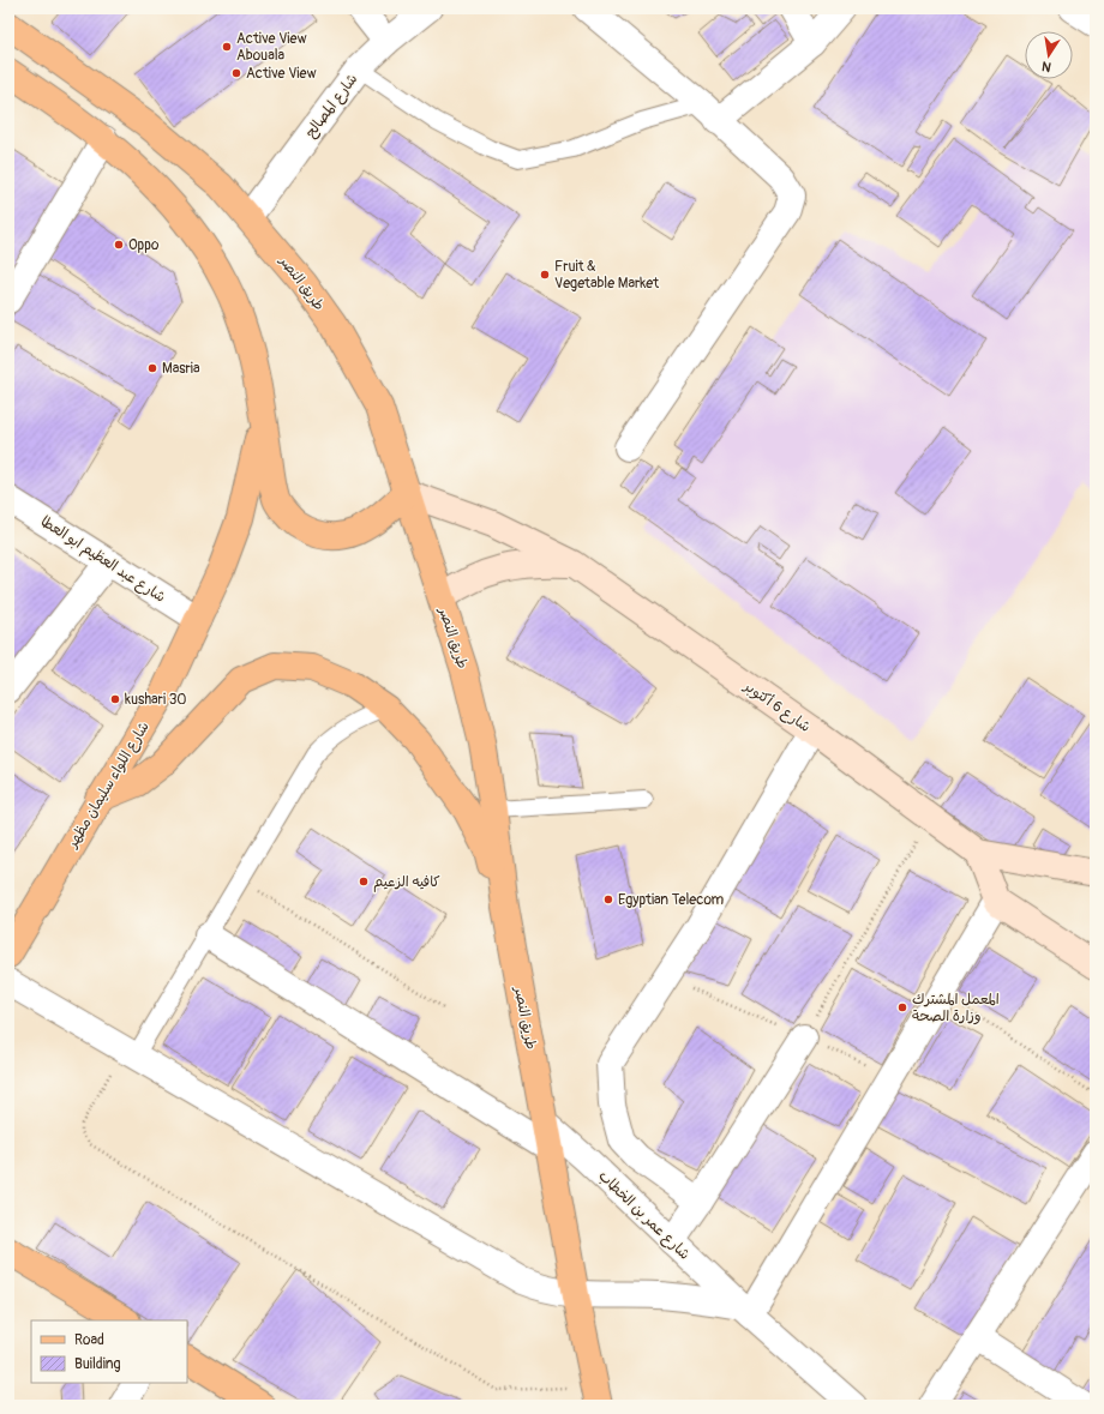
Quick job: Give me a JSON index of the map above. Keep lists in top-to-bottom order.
{
  "streets": {
    "main road": ["طريق النصر", "شارع اللواء سليمان مظهر"],
    "street": [
      "شارع المصالح",
      "شارع عبد العظيم ابو العطا",
      "شارع 6 أكتوبر",
      "شارع عمر بن الخطاب"
    ]
  },
  "crossings": [
    ["شارع المصالح", "طريق النصر"],
    ["طريق النصر", "شارع 6 أكتوبر"],
    ["طريق النصر", "شارع عمر بن الخطاب"],
    ["شارع عبد العظيم ابو العطا", "شارع اللواء سليمان مظهر"]
  ],
  "places": [
    "Active View Abouala",
    "Active View",
    "Oppo",
    "Fruit & Vegetable Market",
    "Masria",
    "kushari 30",
    "كافيه الزعيم",
    "Egyptian Telecom",
    "المعمل المشترك وزارة الصحة"
  ],
  "legend": ["Road", "Building"],
  "north": "bottom"
}
